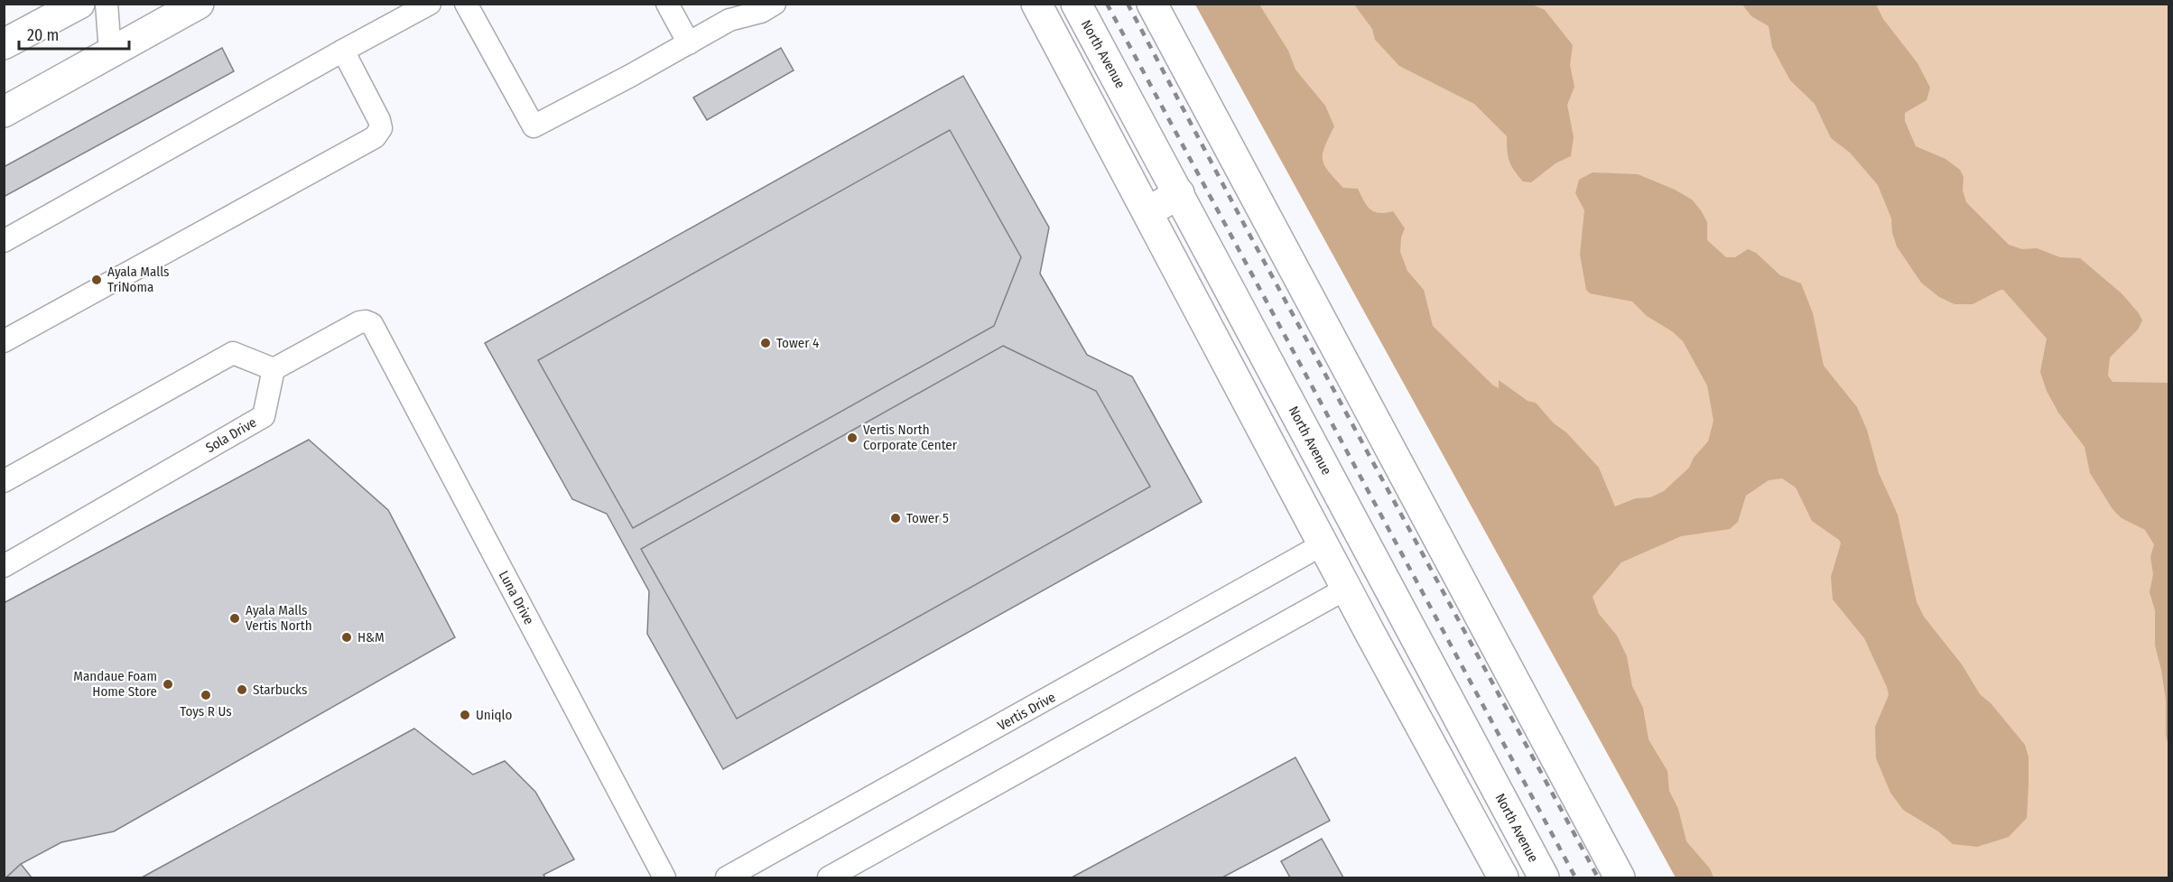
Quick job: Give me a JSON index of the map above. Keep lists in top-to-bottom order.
{
  "streets": {
    "main road": ["North Avenue"],
    "lane": ["Sola Drive", "Luna Drive", "Vertis Drive"]
  },
  "crossings": [
    ["Sola Drive", "Luna Drive"]
  ],
  "places": [
    "Ayala Malls TriNoma",
    "Tower 4",
    "Vertis North Corporate Center",
    "Tower 5",
    "Ayala Malls Vertis North",
    "H&M",
    "Mandaue Foam Home Store",
    "Starbucks",
    "Toys R Us",
    "Uniqlo"
  ],
  "scale_bar": "20 m"
}
